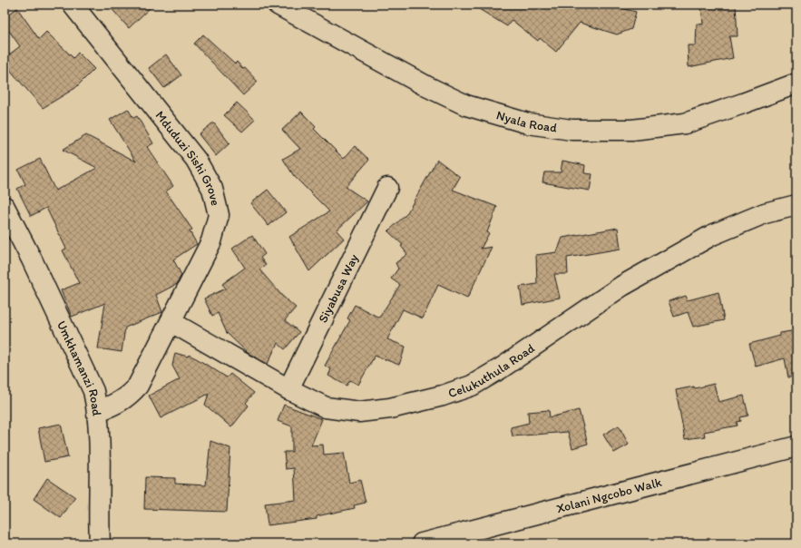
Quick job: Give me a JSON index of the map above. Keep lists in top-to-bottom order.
{
  "streets": {
    "street": [
      "Nyala Road",
      "Mduduzi Sishi Grove",
      "Siyabusa Way",
      "Umkhamanzi Road",
      "Celukuthula Road",
      "Xolani Ngcobo Walk"
    ]
  },
  "crossings": [
    ["Mduduzi Sishi Grove", "Umkhamanzi Road"],
    ["Mduduzi Sishi Grove", "Celukuthula Road"],
    ["Siyabusa Way", "Celukuthula Road"]
  ]
}
